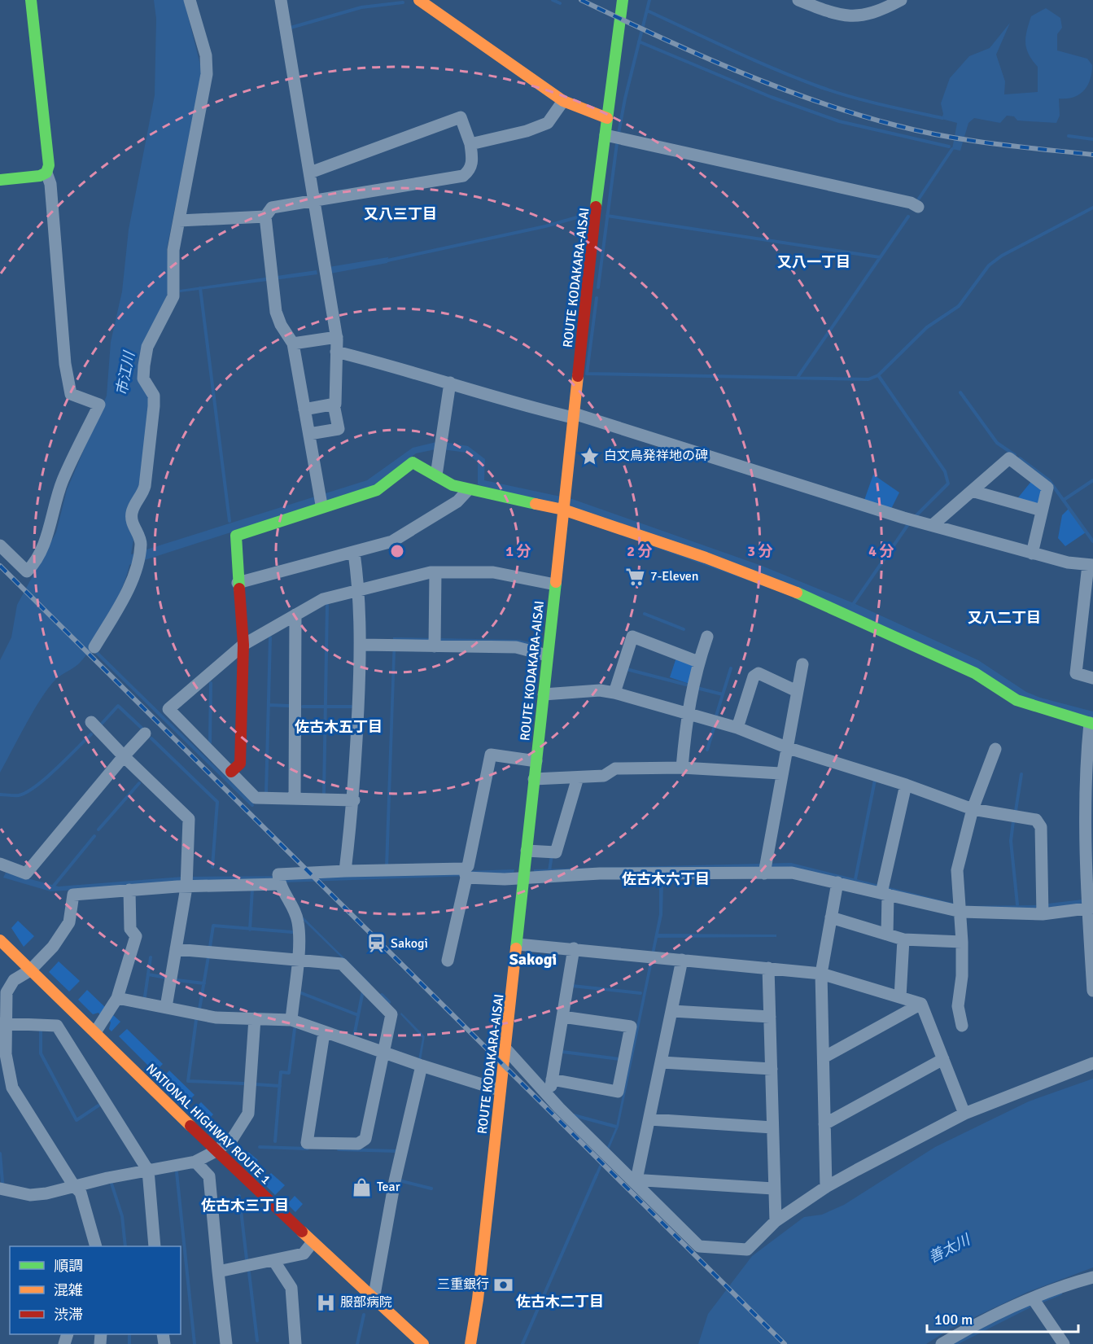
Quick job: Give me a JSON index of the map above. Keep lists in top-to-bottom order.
{
  "streets": {
    "main road": ["ROUTE KODAKARA-AISAI", "NATIONAL HIGHWAY ROUTE 1"]
  },
  "districts": [
    "又八三丁目",
    "又八一丁目",
    "又八二丁目",
    "佐古木五丁目",
    "佐古木六丁目",
    "Sakogi",
    "佐古木三丁目",
    "佐古木二丁目"
  ],
  "water": ["市江川", "善太川"],
  "places": {
    "place": ["白文鳥発祥地の碑"],
    "supermarket": ["7-Eleven"],
    "station": ["Sakogi"],
    "shop": ["Tear"],
    "bank": ["三重銀行"],
    "hospital": ["服部病院"]
  },
  "legend": ["順調", "混雑", "渋滞"],
  "scale_bar": "100 m",
  "rings": [
    "1 分",
    "2 分",
    "3 分",
    "4 分"
  ]
}
